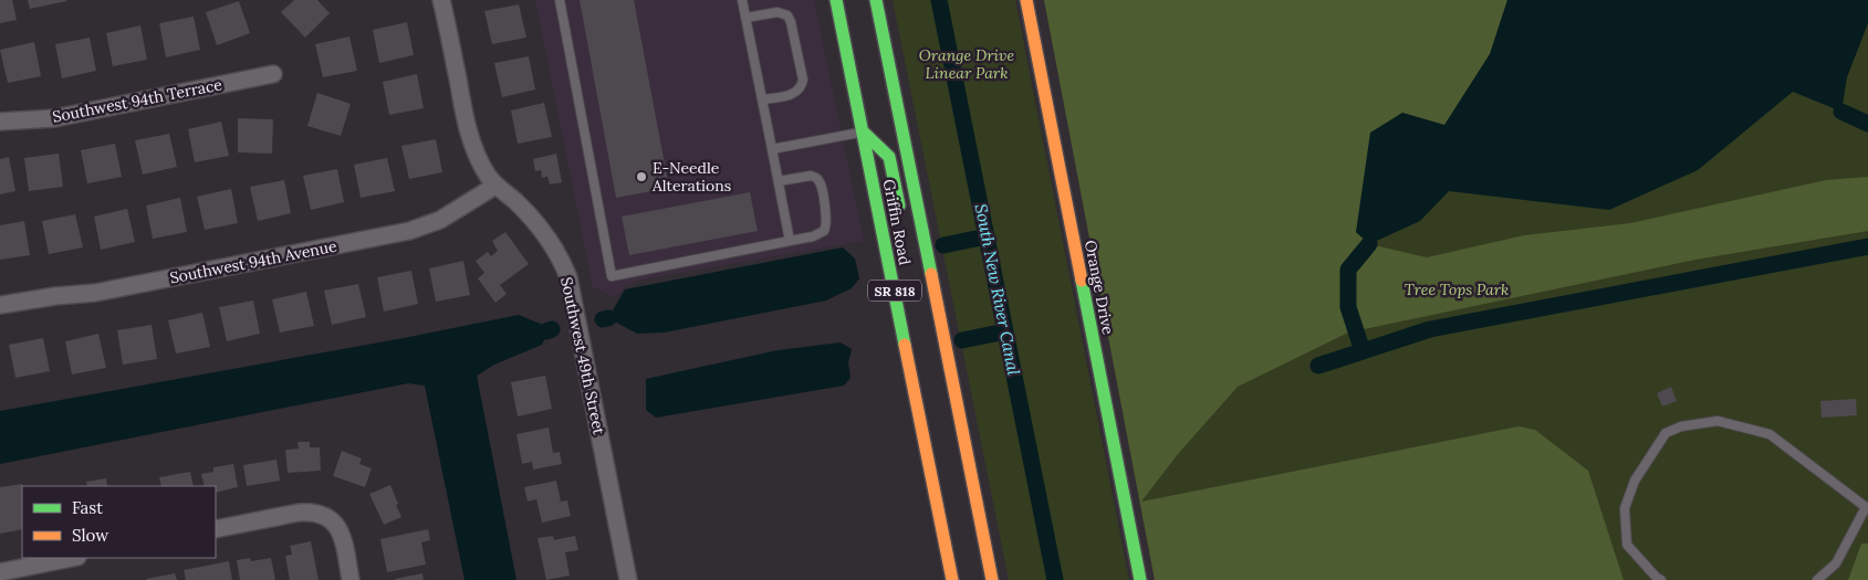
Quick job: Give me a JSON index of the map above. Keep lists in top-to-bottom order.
{
  "streets": {
    "main road": ["Griffin Road", "Orange Drive", "SR 818"],
    "street": ["Southwest 94th Terrace", "Southwest 94th Avenue", "Southwest 49th Street"]
  },
  "crossings": [
    ["Southwest 94th Avenue", "Southwest 49th Street"]
  ],
  "water": ["South New River Canal"],
  "parks": ["Orange Drive Linear Park", "Tree Tops Park"],
  "places": ["E-Needle Alterations"],
  "legend": ["Fast", "Slow"]
}
